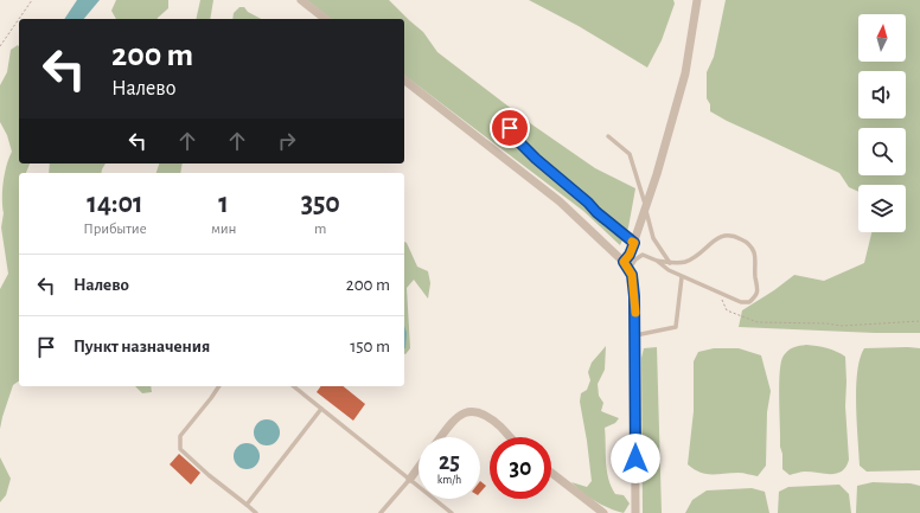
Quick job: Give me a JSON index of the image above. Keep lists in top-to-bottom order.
{
  "north": "top",
  "page": {
    "turn": ["200 m", "Налево"],
    "eta": [
      "14:01",
      "Прибытие",
      "1",
      "мин",
      "350",
      "m"
    ],
    "list": [
      {
        "name": "Налево",
        "value": "200 m"
      },
      {
        "name": "Пункт назначения",
        "value": "150 m"
      }
    ],
    "speed": "25 km/h",
    "limit": "30"
  }
}
